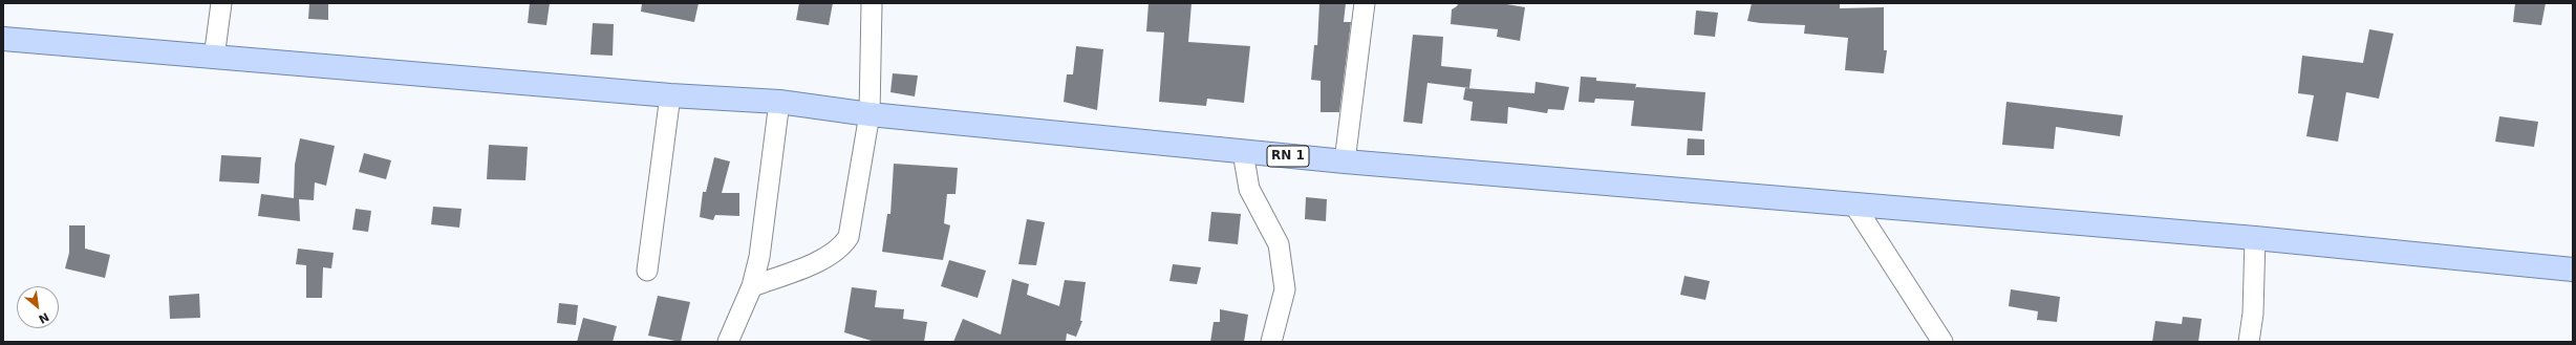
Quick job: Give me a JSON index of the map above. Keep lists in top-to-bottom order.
{
  "streets": {
    "main road": ["RN 1"]
  },
  "north": "bottom right"
}
